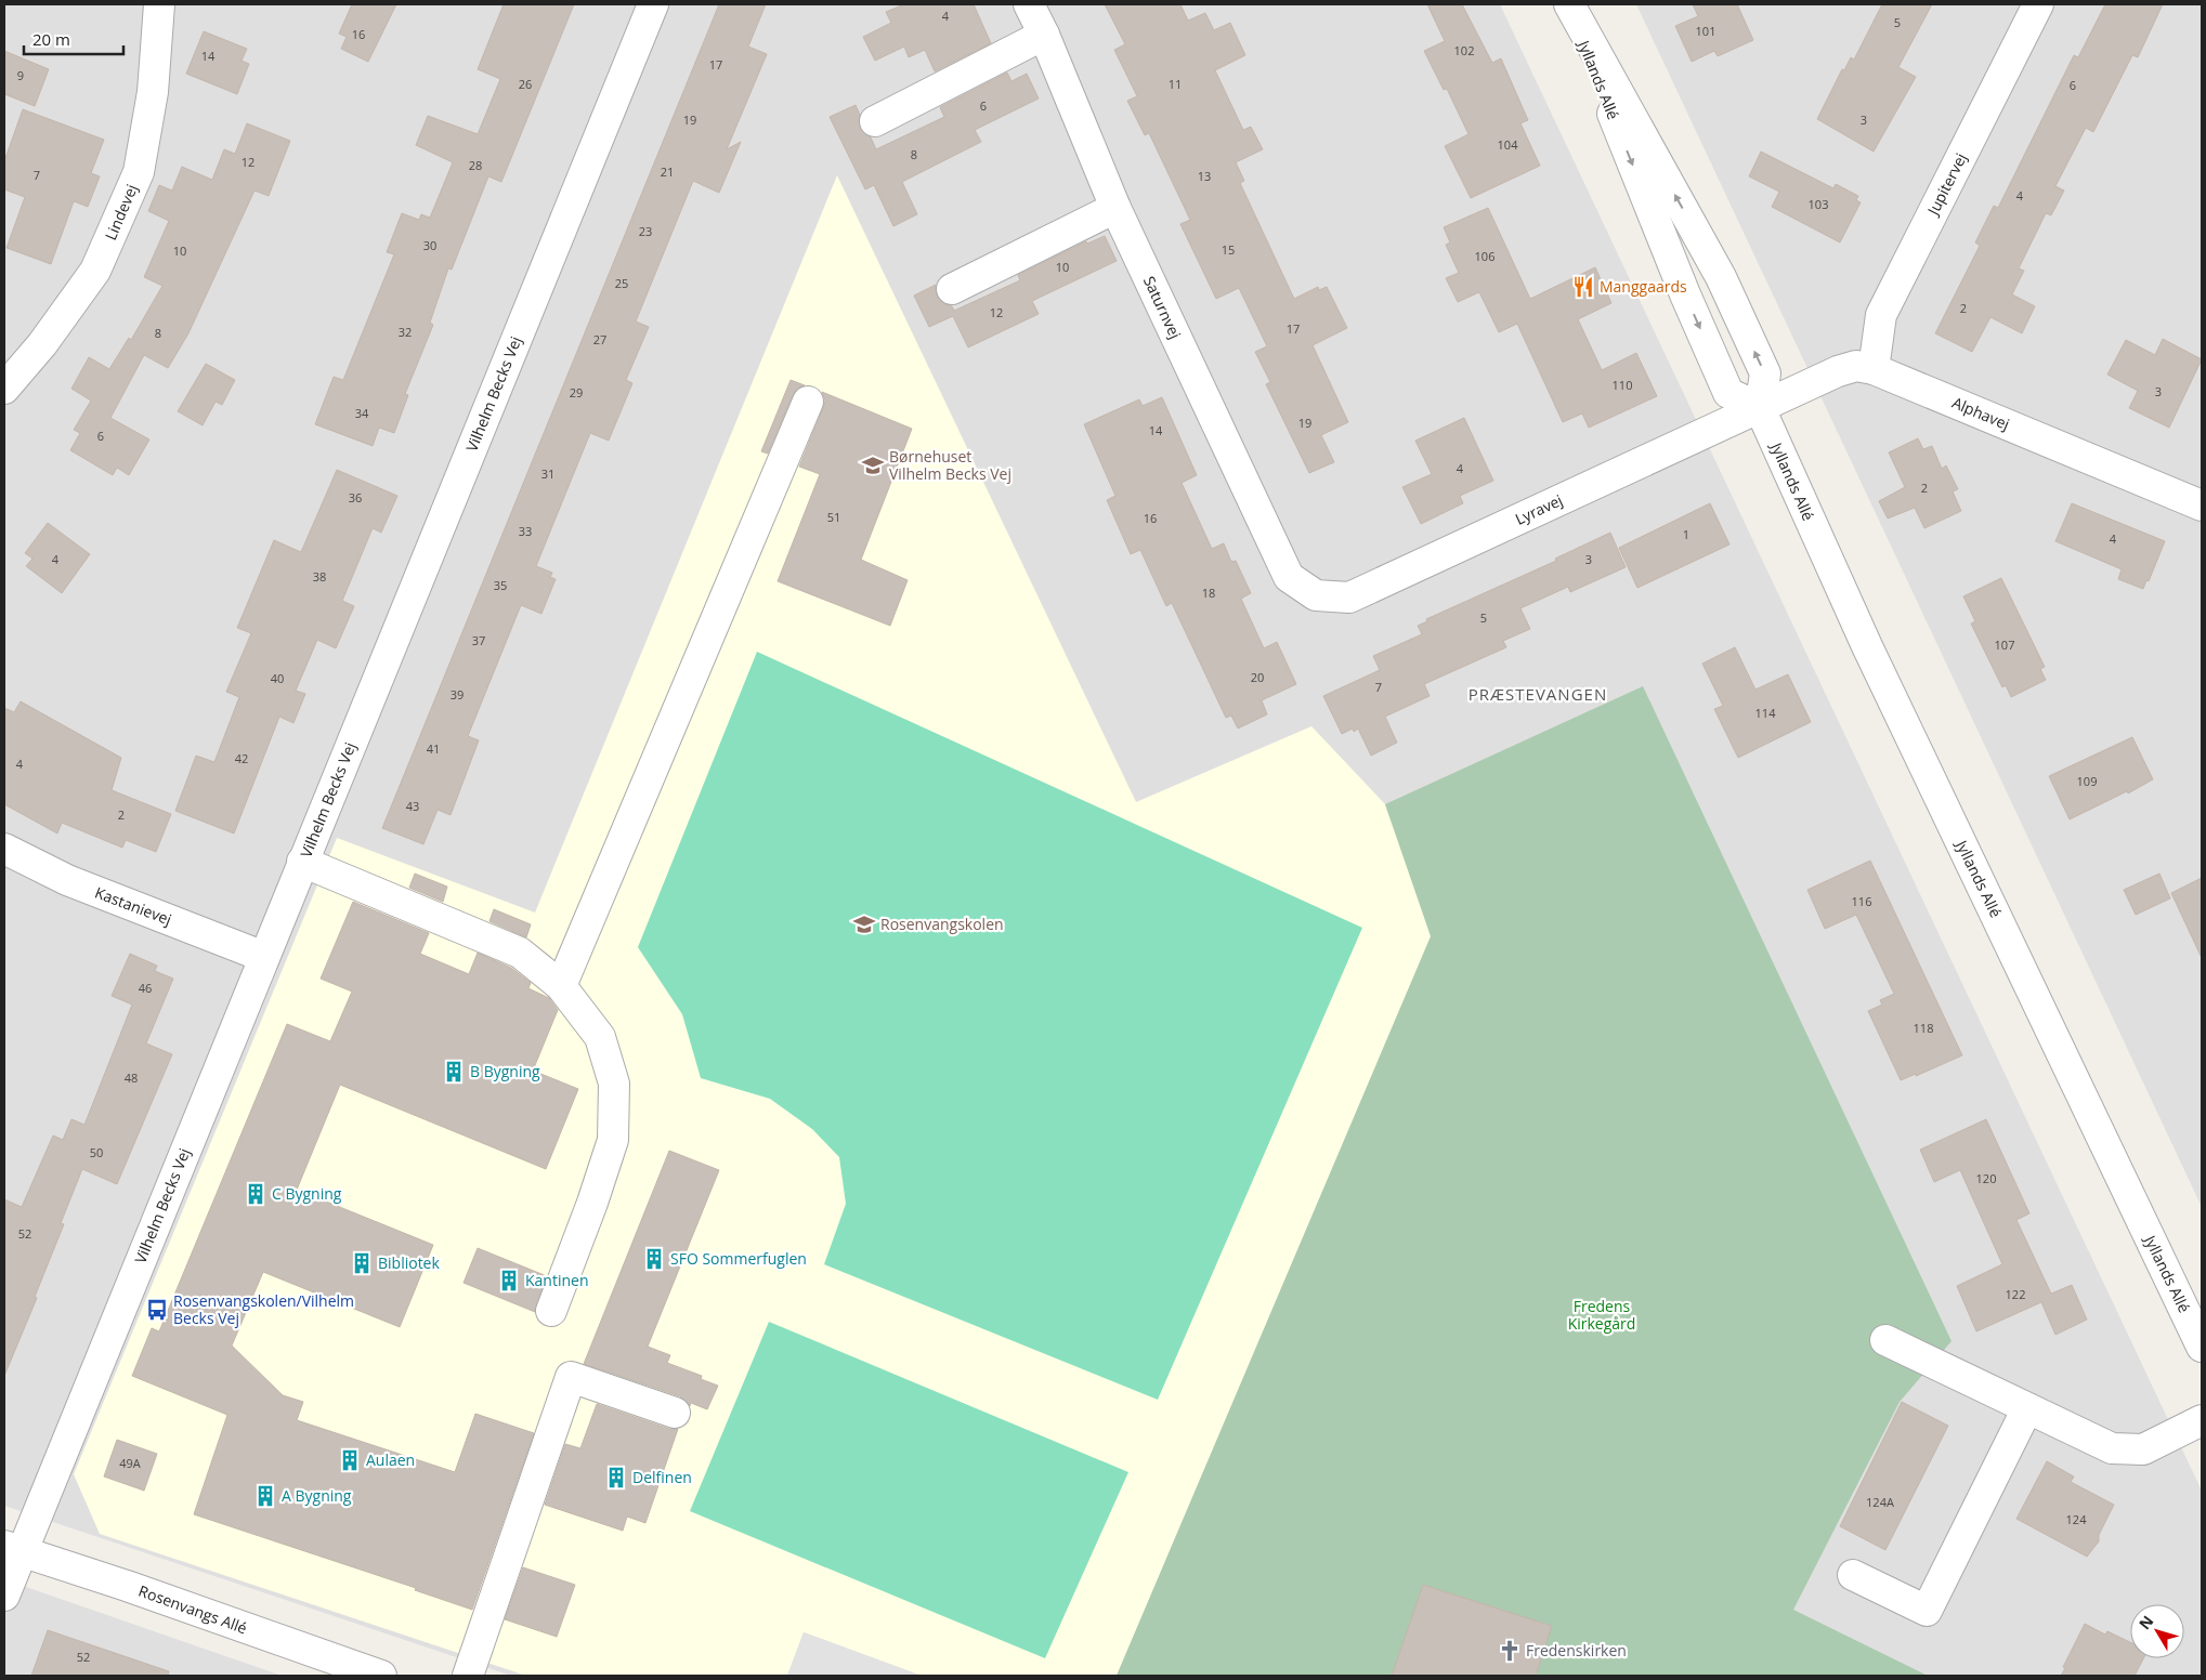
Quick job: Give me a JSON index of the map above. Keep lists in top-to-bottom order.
{
  "streets": {
    "street": [
      "Jyllands Allé",
      "Jupitervej",
      "Lindevej",
      "Saturnvej",
      "Vilhelm Becks Vej",
      "Alphavej",
      "Lyravej",
      "Kastanievej",
      "Rosenvangs Allé"
    ]
  },
  "crossings": [
    ["Jyllands Allé", "Alphavej"],
    ["Jyllands Allé", "Lyravej"],
    ["Jupitervej", "Alphavej"],
    ["Saturnvej", "Lyravej"],
    ["Vilhelm Becks Vej", "Kastanievej"],
    ["Vilhelm Becks Vej", "Rosenvangs Allé"],
    ["Alphavej", "Lyravej"]
  ],
  "districts": ["PRÆSTEVANGEN"],
  "parks": ["Fredens Kirkegård"],
  "places": {
    "restaurant": ["Manggaards"],
    "school or university": ["Børnehuset Vilhelm Becks Vej", "Rosenvangskolen"],
    "building": [
      "B Bygning",
      "C Bygning",
      "SFO Sommerfuglen",
      "Bibliotek",
      "Kantinen",
      "Aulaen",
      "Delfinen",
      "A Bygning"
    ],
    "bus stop": ["Rosenvangskolen/Vilhelm Becks Vej"],
    "church": ["Fredenskirken"]
  },
  "house_numbers": [
    "4",
    "5",
    "101",
    "16",
    "102",
    "14",
    "17",
    "9",
    "26",
    "11",
    "6",
    "6",
    "19",
    "3",
    "104",
    "8",
    "12",
    "28",
    "21",
    "7",
    "13",
    "4",
    "103",
    "23",
    "30",
    "15",
    "10",
    "106",
    "10",
    "25",
    "2",
    "12",
    "17",
    "32",
    "8",
    "27",
    "110",
    "3",
    "29",
    "34",
    "19",
    "14",
    "6",
    "4",
    "31",
    "2",
    "36",
    "51",
    "16",
    "33",
    "1",
    "4",
    "4",
    "3",
    "38",
    "35",
    "18",
    "5",
    "37",
    "107",
    "20",
    "40",
    "7",
    "39",
    "114",
    "41",
    "42",
    "4",
    "109",
    "43",
    "2",
    "116",
    "46",
    "118",
    "48",
    "50",
    "120",
    "52",
    "122",
    "49A",
    "124A",
    "124",
    "52"
  ],
  "scale_bar": "20 m",
  "north": "top left"
}
